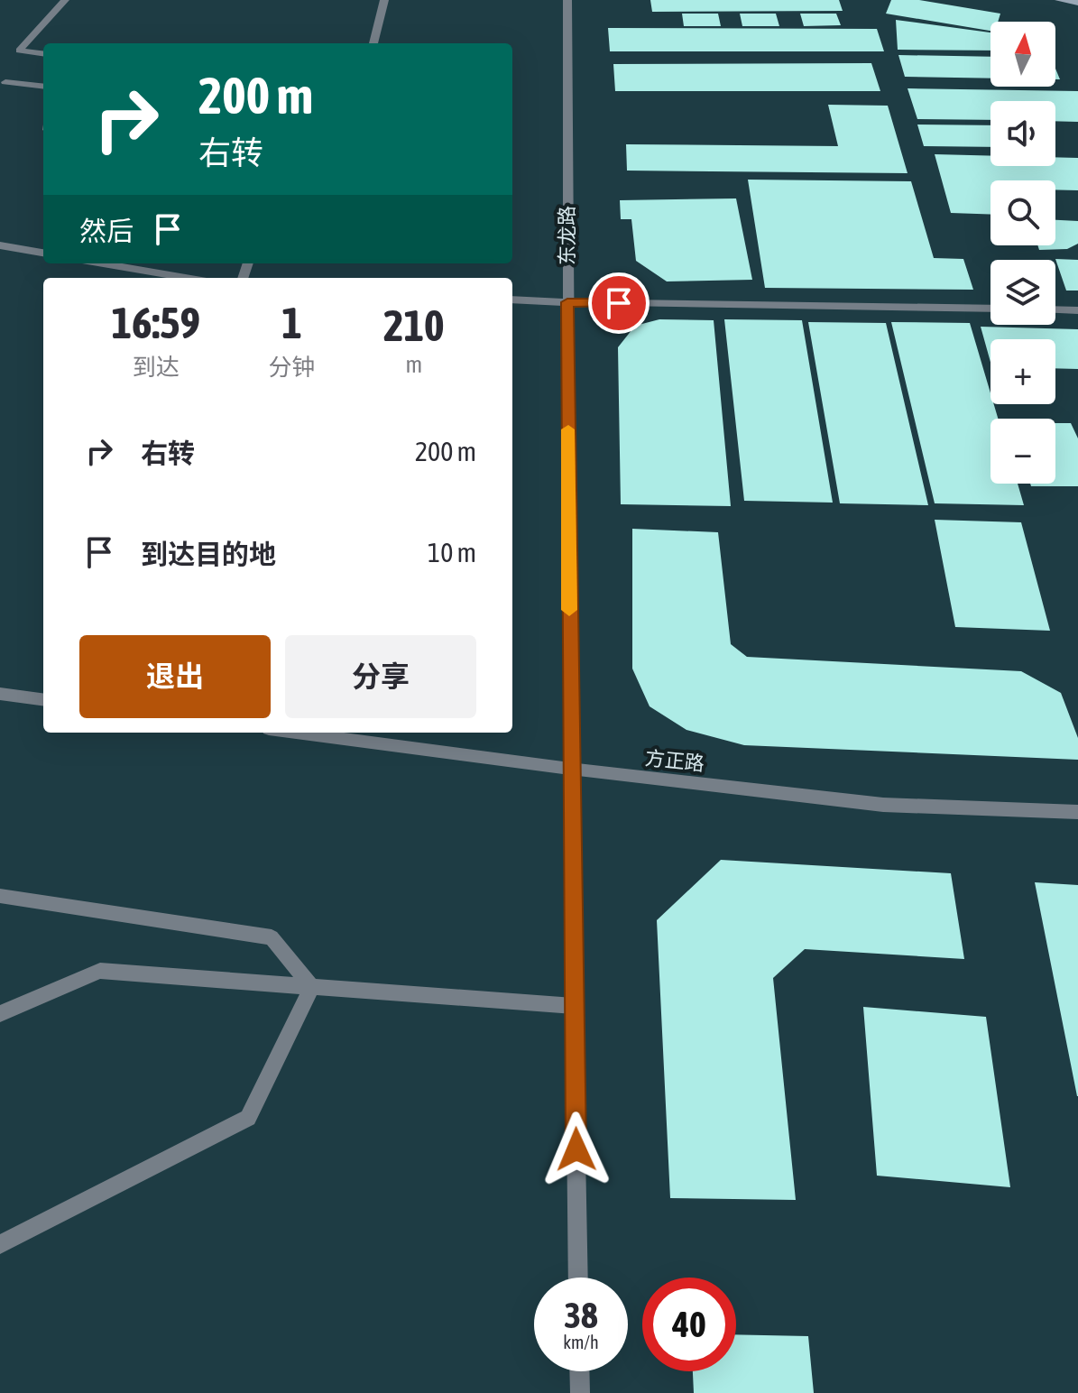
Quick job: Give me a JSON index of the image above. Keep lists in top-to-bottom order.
{
  "streets": {
    "street": ["东龙路", "方正路"]
  },
  "crossings": [
    ["东龙路", "方正路"]
  ],
  "north": "top",
  "page": {
    "map_buttons": ["+", "−"],
    "turn": ["200 m", "右转"],
    "then": "然后",
    "eta": [
      "16:59",
      "到达",
      "1",
      "分钟",
      "210",
      "m"
    ],
    "list": [
      {
        "name": "右转",
        "value": "200 m"
      },
      {
        "name": "到达目的地",
        "value": "10 m"
      }
    ],
    "buttons": ["退出", "分享"],
    "speed": "38 km/h",
    "limit": "40"
  }
}
